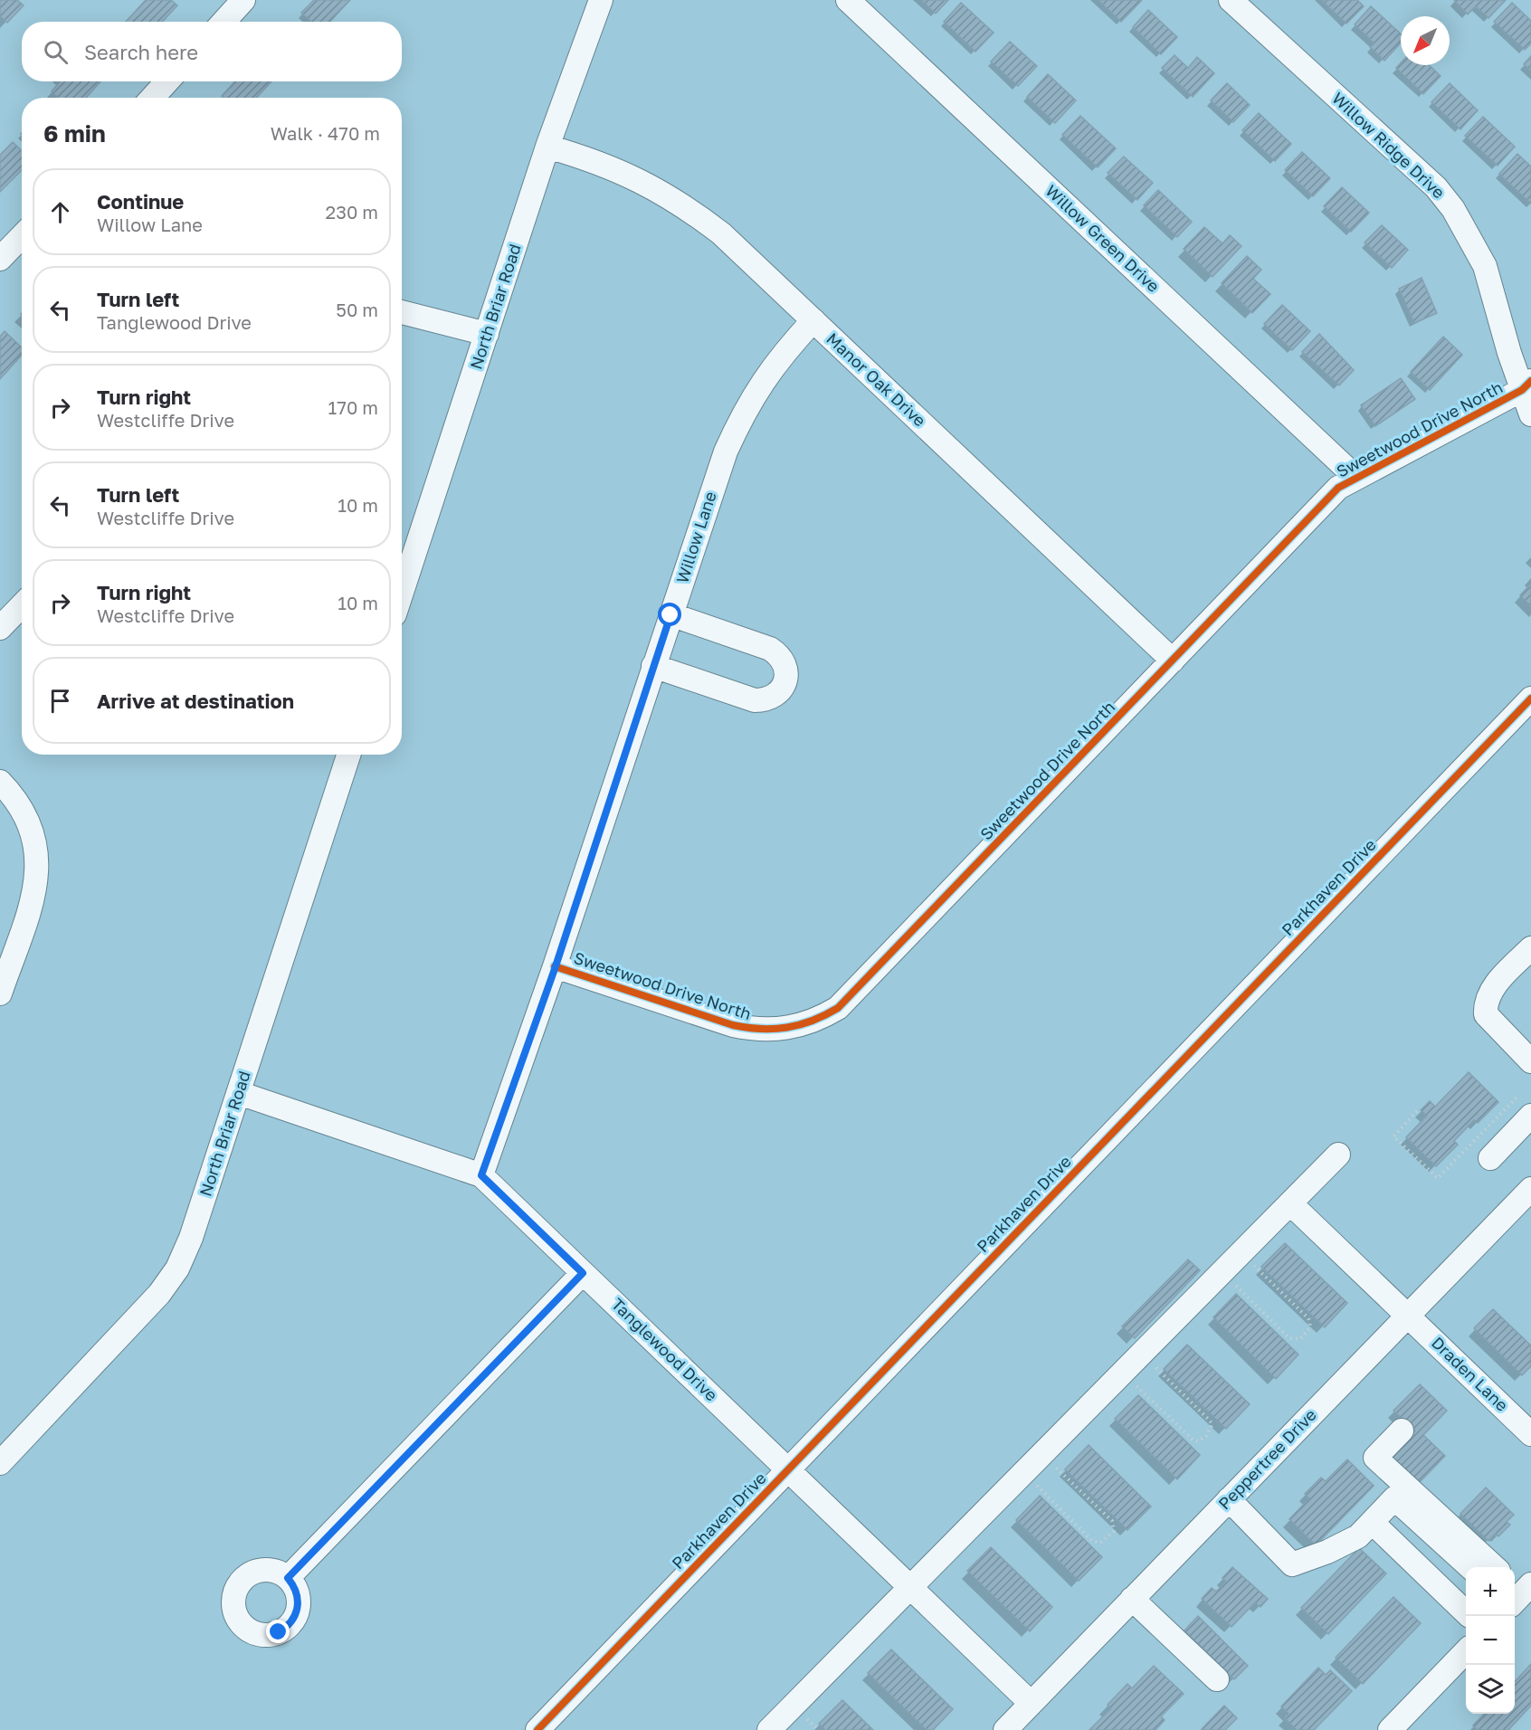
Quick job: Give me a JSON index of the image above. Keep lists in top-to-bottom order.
{
  "streets": {
    "street": [
      "Willow Ridge Drive",
      "Willow Green Drive",
      "North Briar Road",
      "Manor Oak Drive",
      "Sweetwood Drive North",
      "Willow Lane",
      "Parkhaven Drive",
      "Tanglewood Drive",
      "Draden Lane",
      "Peppertree Drive"
    ]
  },
  "crossings": [
    ["Willow Ridge Drive", "Sweetwood Drive North"],
    ["Willow Green Drive", "Sweetwood Drive North"],
    ["North Briar Road", "Manor Oak Drive"],
    ["North Briar Road", "Tanglewood Drive"],
    ["Manor Oak Drive", "Sweetwood Drive North"],
    ["Manor Oak Drive", "Willow Lane"],
    ["Sweetwood Drive North", "Willow Lane"],
    ["Willow Lane", "Tanglewood Drive"],
    ["Parkhaven Drive", "Tanglewood Drive"],
    ["Tanglewood Drive", "Peppertree Drive"],
    ["Draden Lane", "Peppertree Drive"]
  ],
  "north": "bottom left",
  "page": {
    "search": "Search here",
    "heading": ["6 min", "Walk · 470 m"],
    "list": [
      ["Continue", "Willow Lane", "230 m"],
      ["Turn left", "Tanglewood Drive", "50 m"],
      ["Turn right", "Westcliffe Drive", "170 m"],
      ["Turn left", "Westcliffe Drive", "10 m"],
      ["Turn right", "Westcliffe Drive", "10 m"],
      "Arrive at destination"
    ],
    "map_buttons": ["+", "−"]
  }
}
